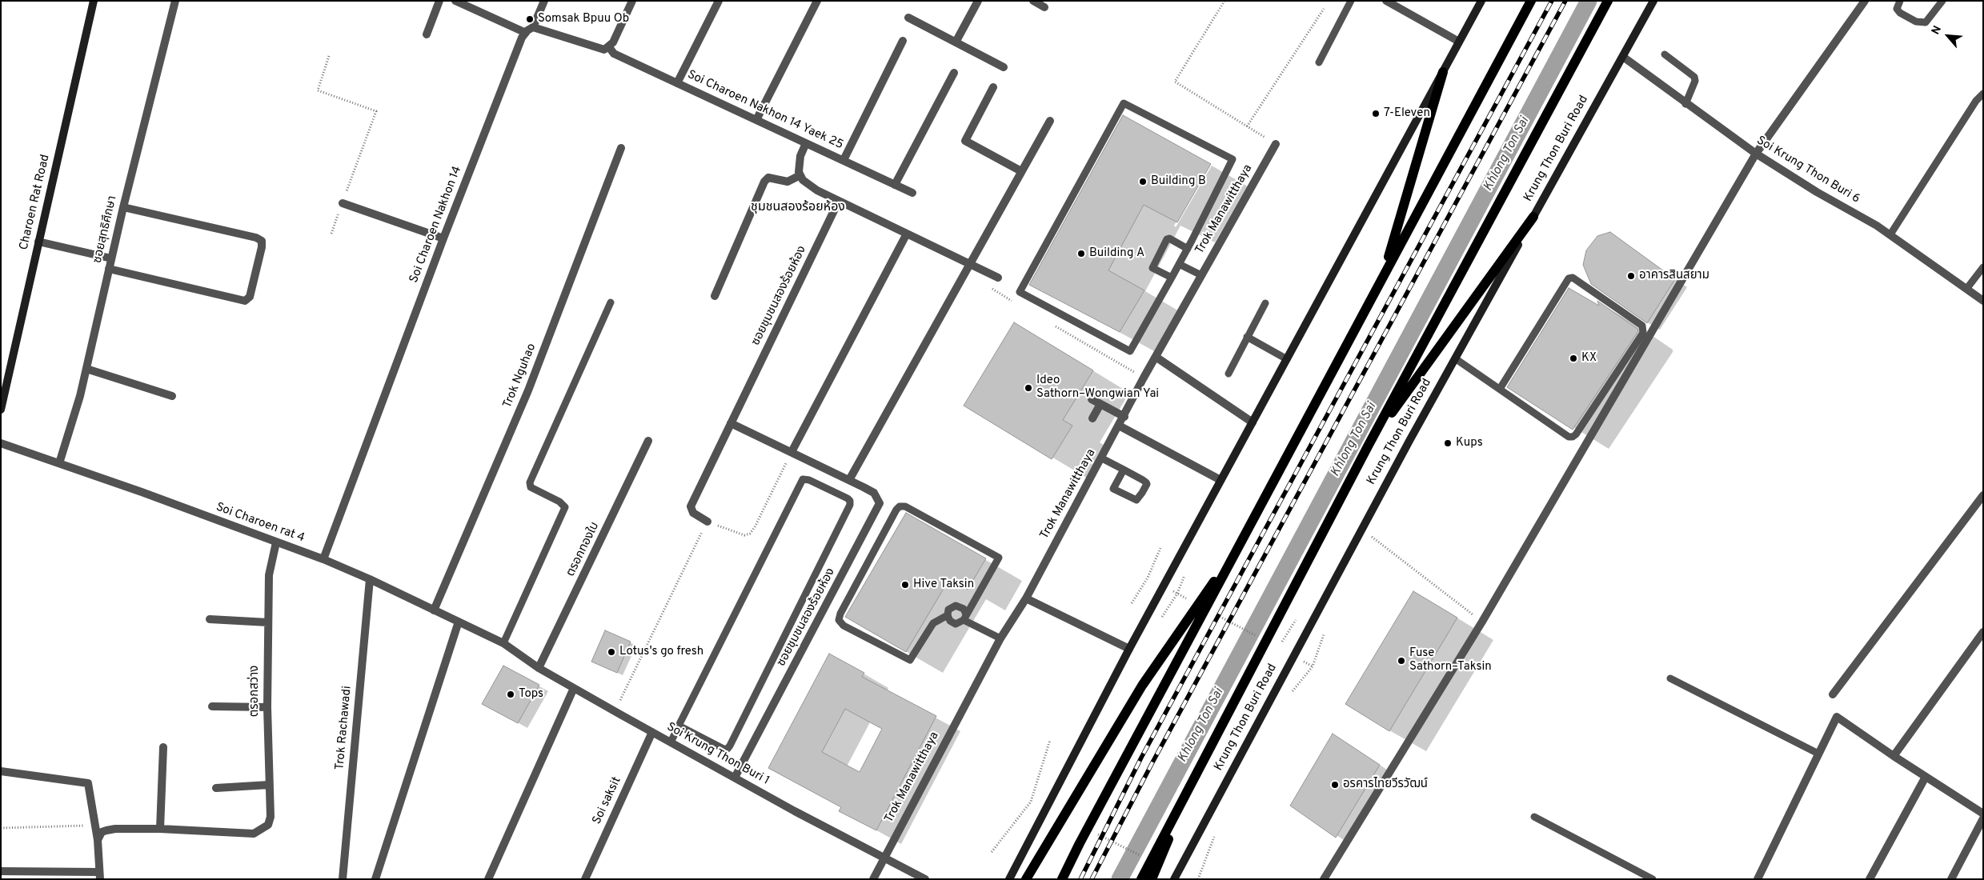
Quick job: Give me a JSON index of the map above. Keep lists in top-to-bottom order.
{
  "streets": {
    "main road": ["Krung Thon Buri Road", "Charoen Rat Road"],
    "street": [
      "Soi Charoen Nakhon 14 Yaek 25",
      "Soi Krung Thon Buri 6",
      "Trok Manawitthaya",
      "Soi Charoen Nakhon 14",
      "ซอยสุทธิศึกษา",
      "ซอยชุมชนสองร้อยห้อง",
      "Trok Nguhao",
      "Soi Charoen rat 4",
      "ตรอกทองใบ",
      "ตรอกสว่าง",
      "Trok Rachawadi",
      "Soi Krung Thon Buri 1",
      "Soi saksit"
    ]
  },
  "crossings": [
    ["Krung Thon Buri Road", "Soi Krung Thon Buri 6"],
    ["Trok Manawitthaya", "Soi Krung Thon Buri 1"],
    ["Soi Charoen Nakhon 14", "Soi Charoen rat 4"],
    ["ซอยสุทธิศึกษา", "Soi Charoen rat 4"],
    ["ซอยชุมชนสองร้อยห้อง", "Soi Krung Thon Buri 1"],
    ["Trok Nguhao", "Soi Charoen rat 4"],
    ["Soi Charoen rat 4", "ตรอกสว่าง"],
    ["Soi Charoen rat 4", "Trok Rachawadi"],
    ["Soi Charoen rat 4", "Soi Krung Thon Buri 1"],
    ["ตรอกทองใบ", "Soi Krung Thon Buri 1"],
    ["Soi Krung Thon Buri 1", "Soi saksit"]
  ],
  "districts": ["ชุมชนสองร้อยห้อง"],
  "water": ["Khlong Ton Sai"],
  "places": [
    "Somsak Bpuu Ob",
    "7-Eleven",
    "Building B",
    "Building A",
    "อาคารสินสยาม",
    "KX",
    "Ideo Sathorn–Wongwian Yai",
    "Kups",
    "Hive Taksin",
    "Lotus's go fresh",
    "Fuse Sathorn–Taksin",
    "Tops",
    "อรคารไทยวีรวัฒน์"
  ],
  "north": "top left"
}
